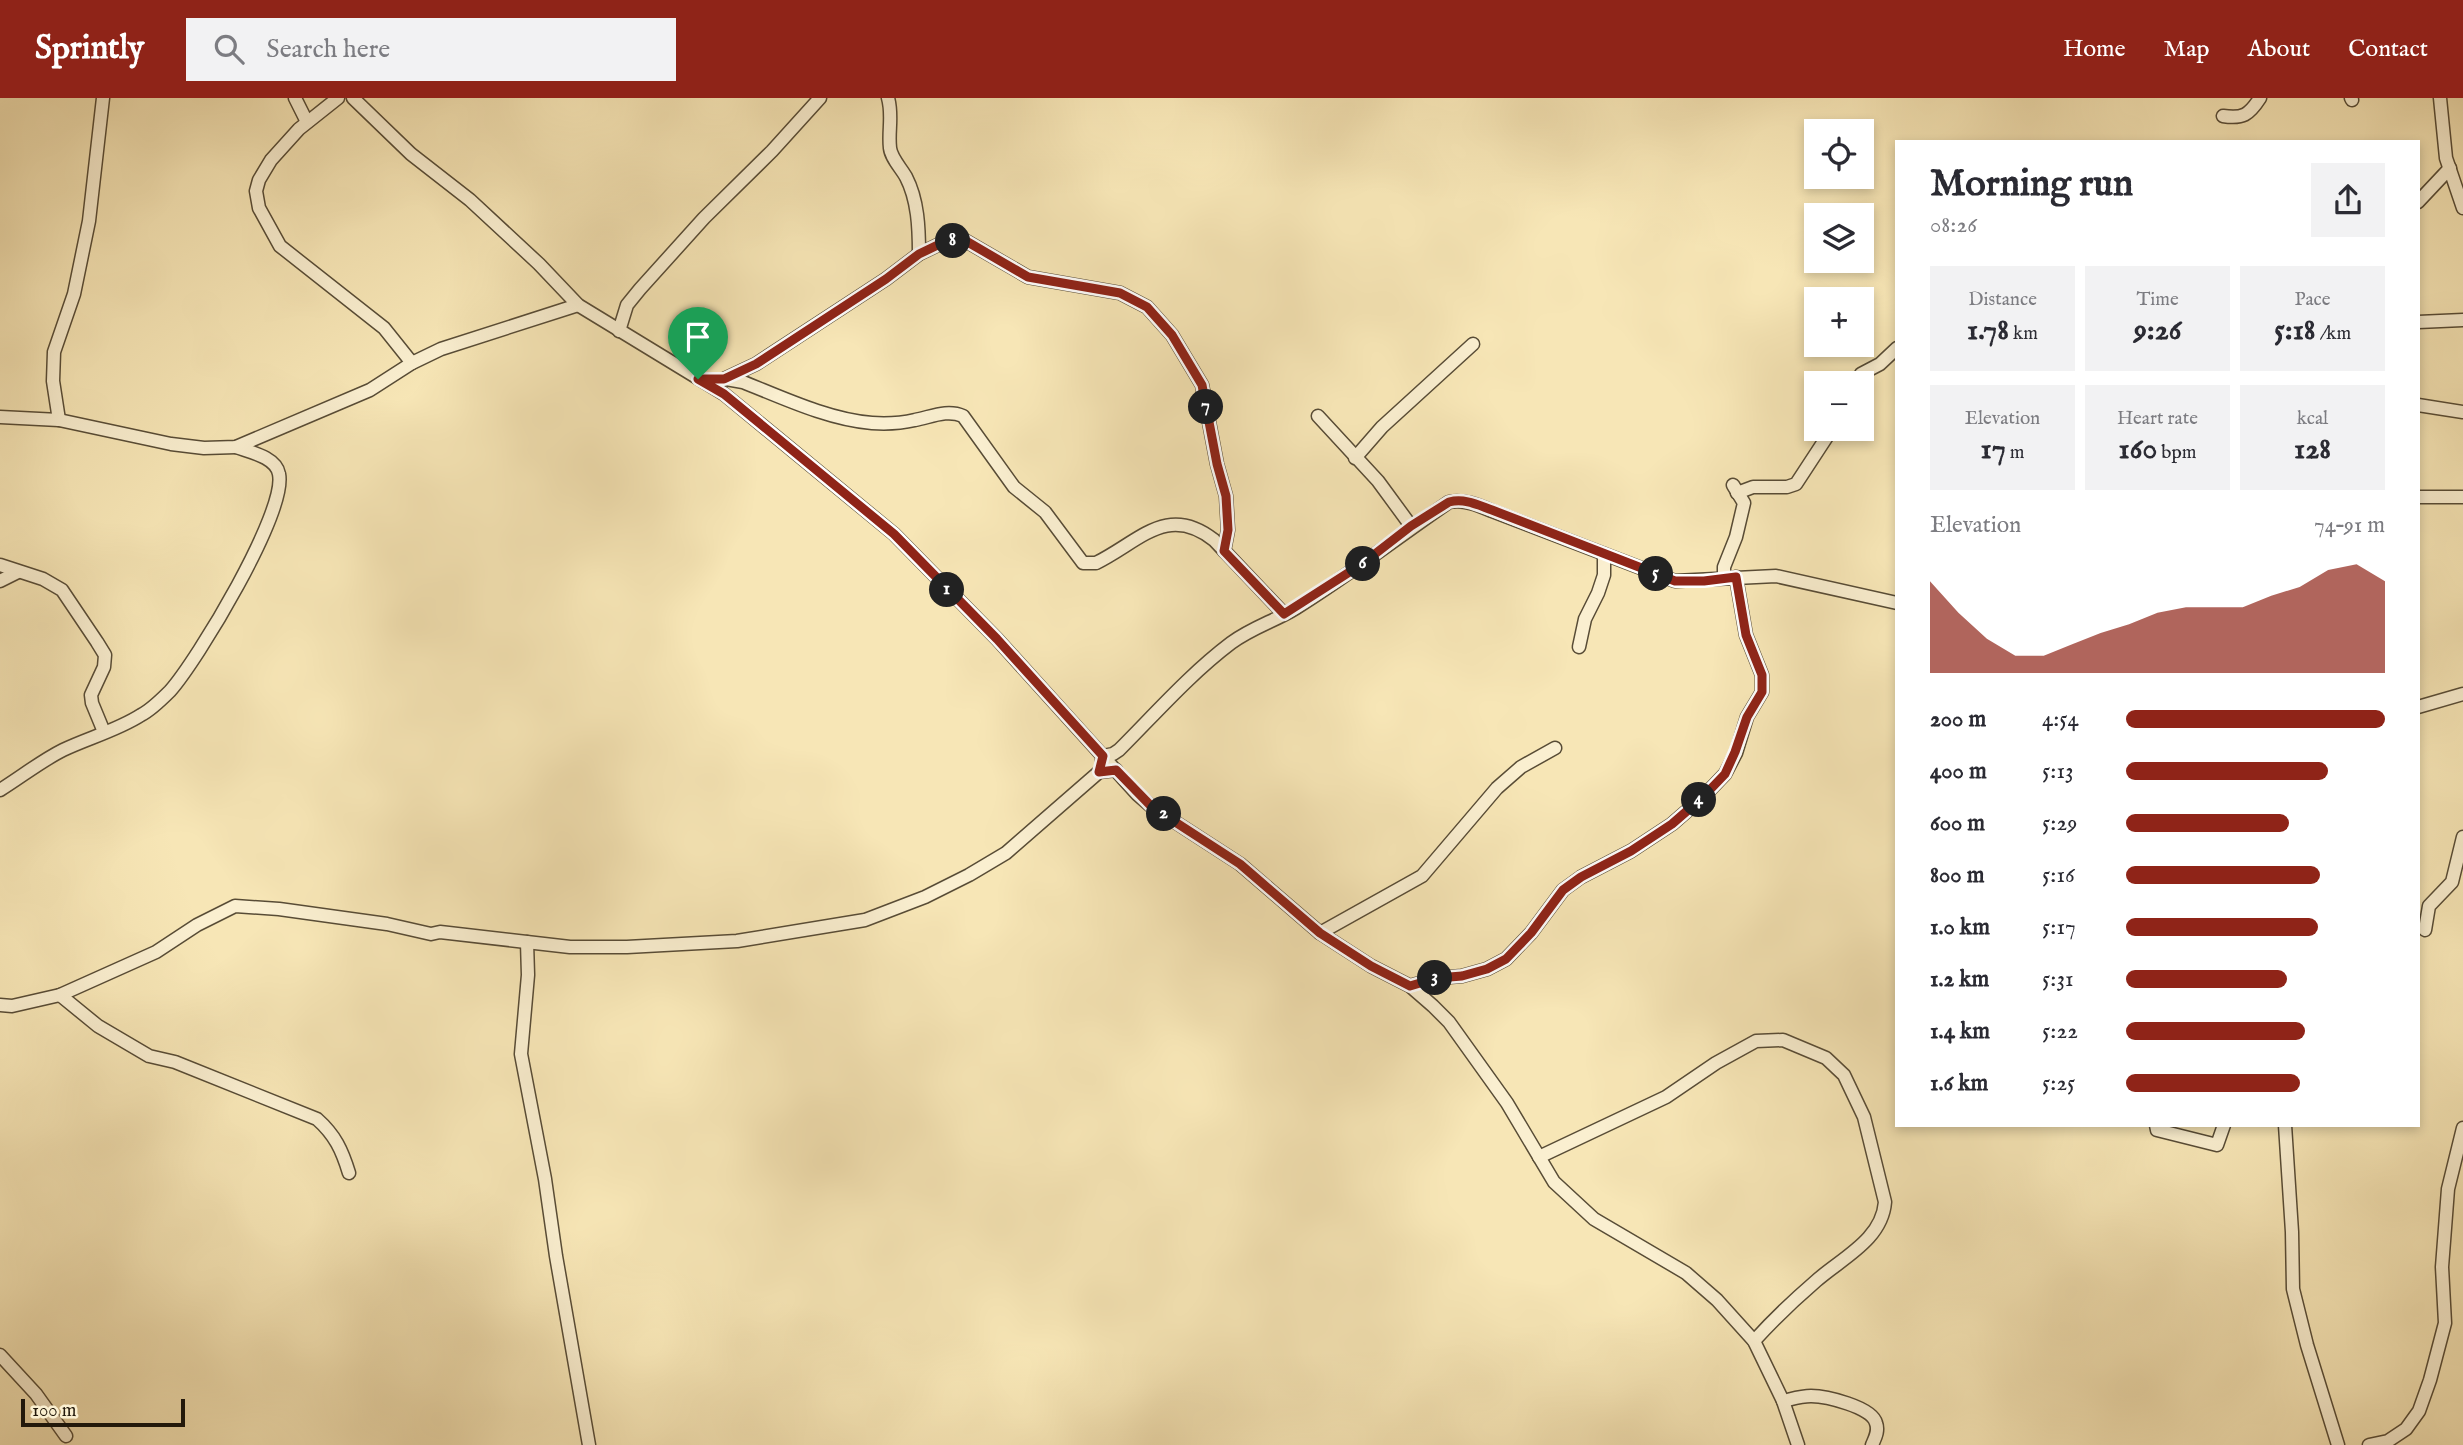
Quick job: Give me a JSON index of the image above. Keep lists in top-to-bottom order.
{
  "scale_bar": "100 m",
  "page": {
    "header": "Sprintly",
    "search": "Search here",
    "nav": [
      "Home",
      "Map",
      "About",
      "Contact"
    ],
    "map_buttons": ["+", "−"],
    "heading": ["Morning run", "08:26"],
    "pins": [
      "8",
      "7",
      "6",
      "5",
      "1",
      "4",
      "2",
      "3"
    ],
    "stats": [
      ["Distance", "1.78 km"],
      ["Time", "9:26"],
      ["Pace", "5:18 /km"],
      ["Elevation", "17 m"],
      ["Heart rate", "160 bpm"],
      ["kcal", "128"]
    ],
    "chart": ["Elevation", "74–91 m"],
    "list": [
      {
        "name": "200 m",
        "note": "4:54"
      },
      {
        "name": "400 m",
        "note": "5:13"
      },
      {
        "name": "600 m",
        "note": "5:29"
      },
      {
        "name": "800 m",
        "note": "5:16"
      },
      {
        "name": "1.0 km",
        "note": "5:17"
      },
      {
        "name": "1.2 km",
        "note": "5:31"
      },
      {
        "name": "1.4 km",
        "note": "5:22"
      },
      {
        "name": "1.6 km",
        "note": "5:25"
      }
    ],
    "scale": "100 m"
  }
}
